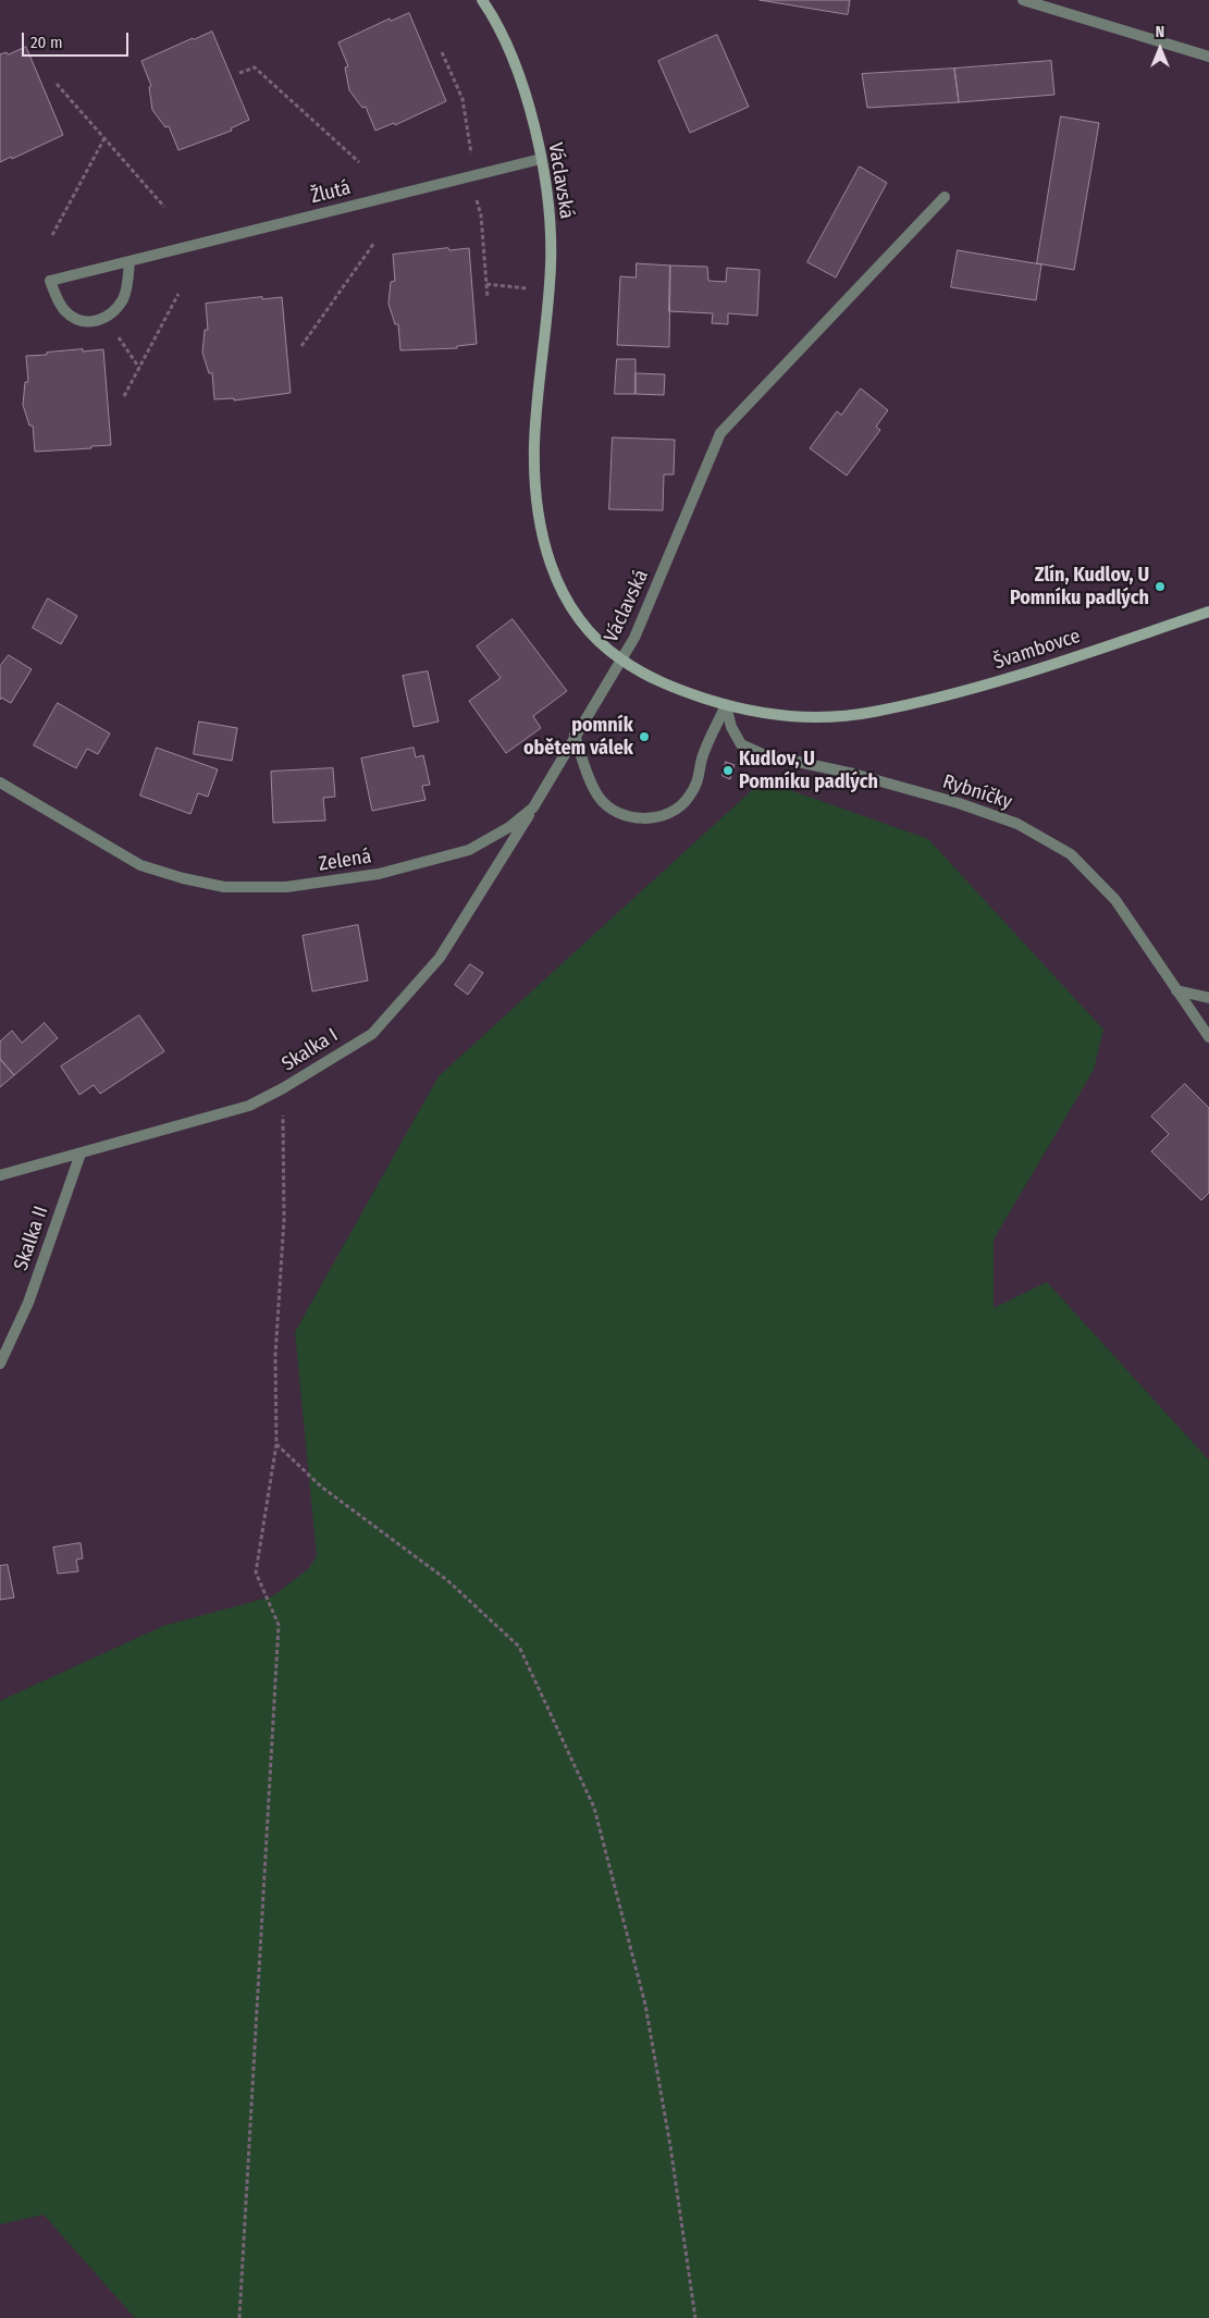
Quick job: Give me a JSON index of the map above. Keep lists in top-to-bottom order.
{
  "streets": {
    "street": [
      "Václavská",
      "Žlutá",
      "Švambovce",
      "Rybníčky",
      "Zelená",
      "Skalka I",
      "Skalka II"
    ]
  },
  "crossings": [
    ["Václavská", "Žlutá"],
    ["Václavská", "Švambovce"],
    ["Václavská", "Zelená"],
    ["Švambovce", "Rybníčky"],
    ["Švambovce", "Zelená"],
    ["Zelená", "Skalka I"],
    ["Skalka I", "Skalka II"]
  ],
  "places": ["Zlín, Kudlov, U Pomníku padlých", "pomník obětem válek", "Kudlov, U Pomníku padlých"],
  "scale_bar": "20 m",
  "north": "top"
}
